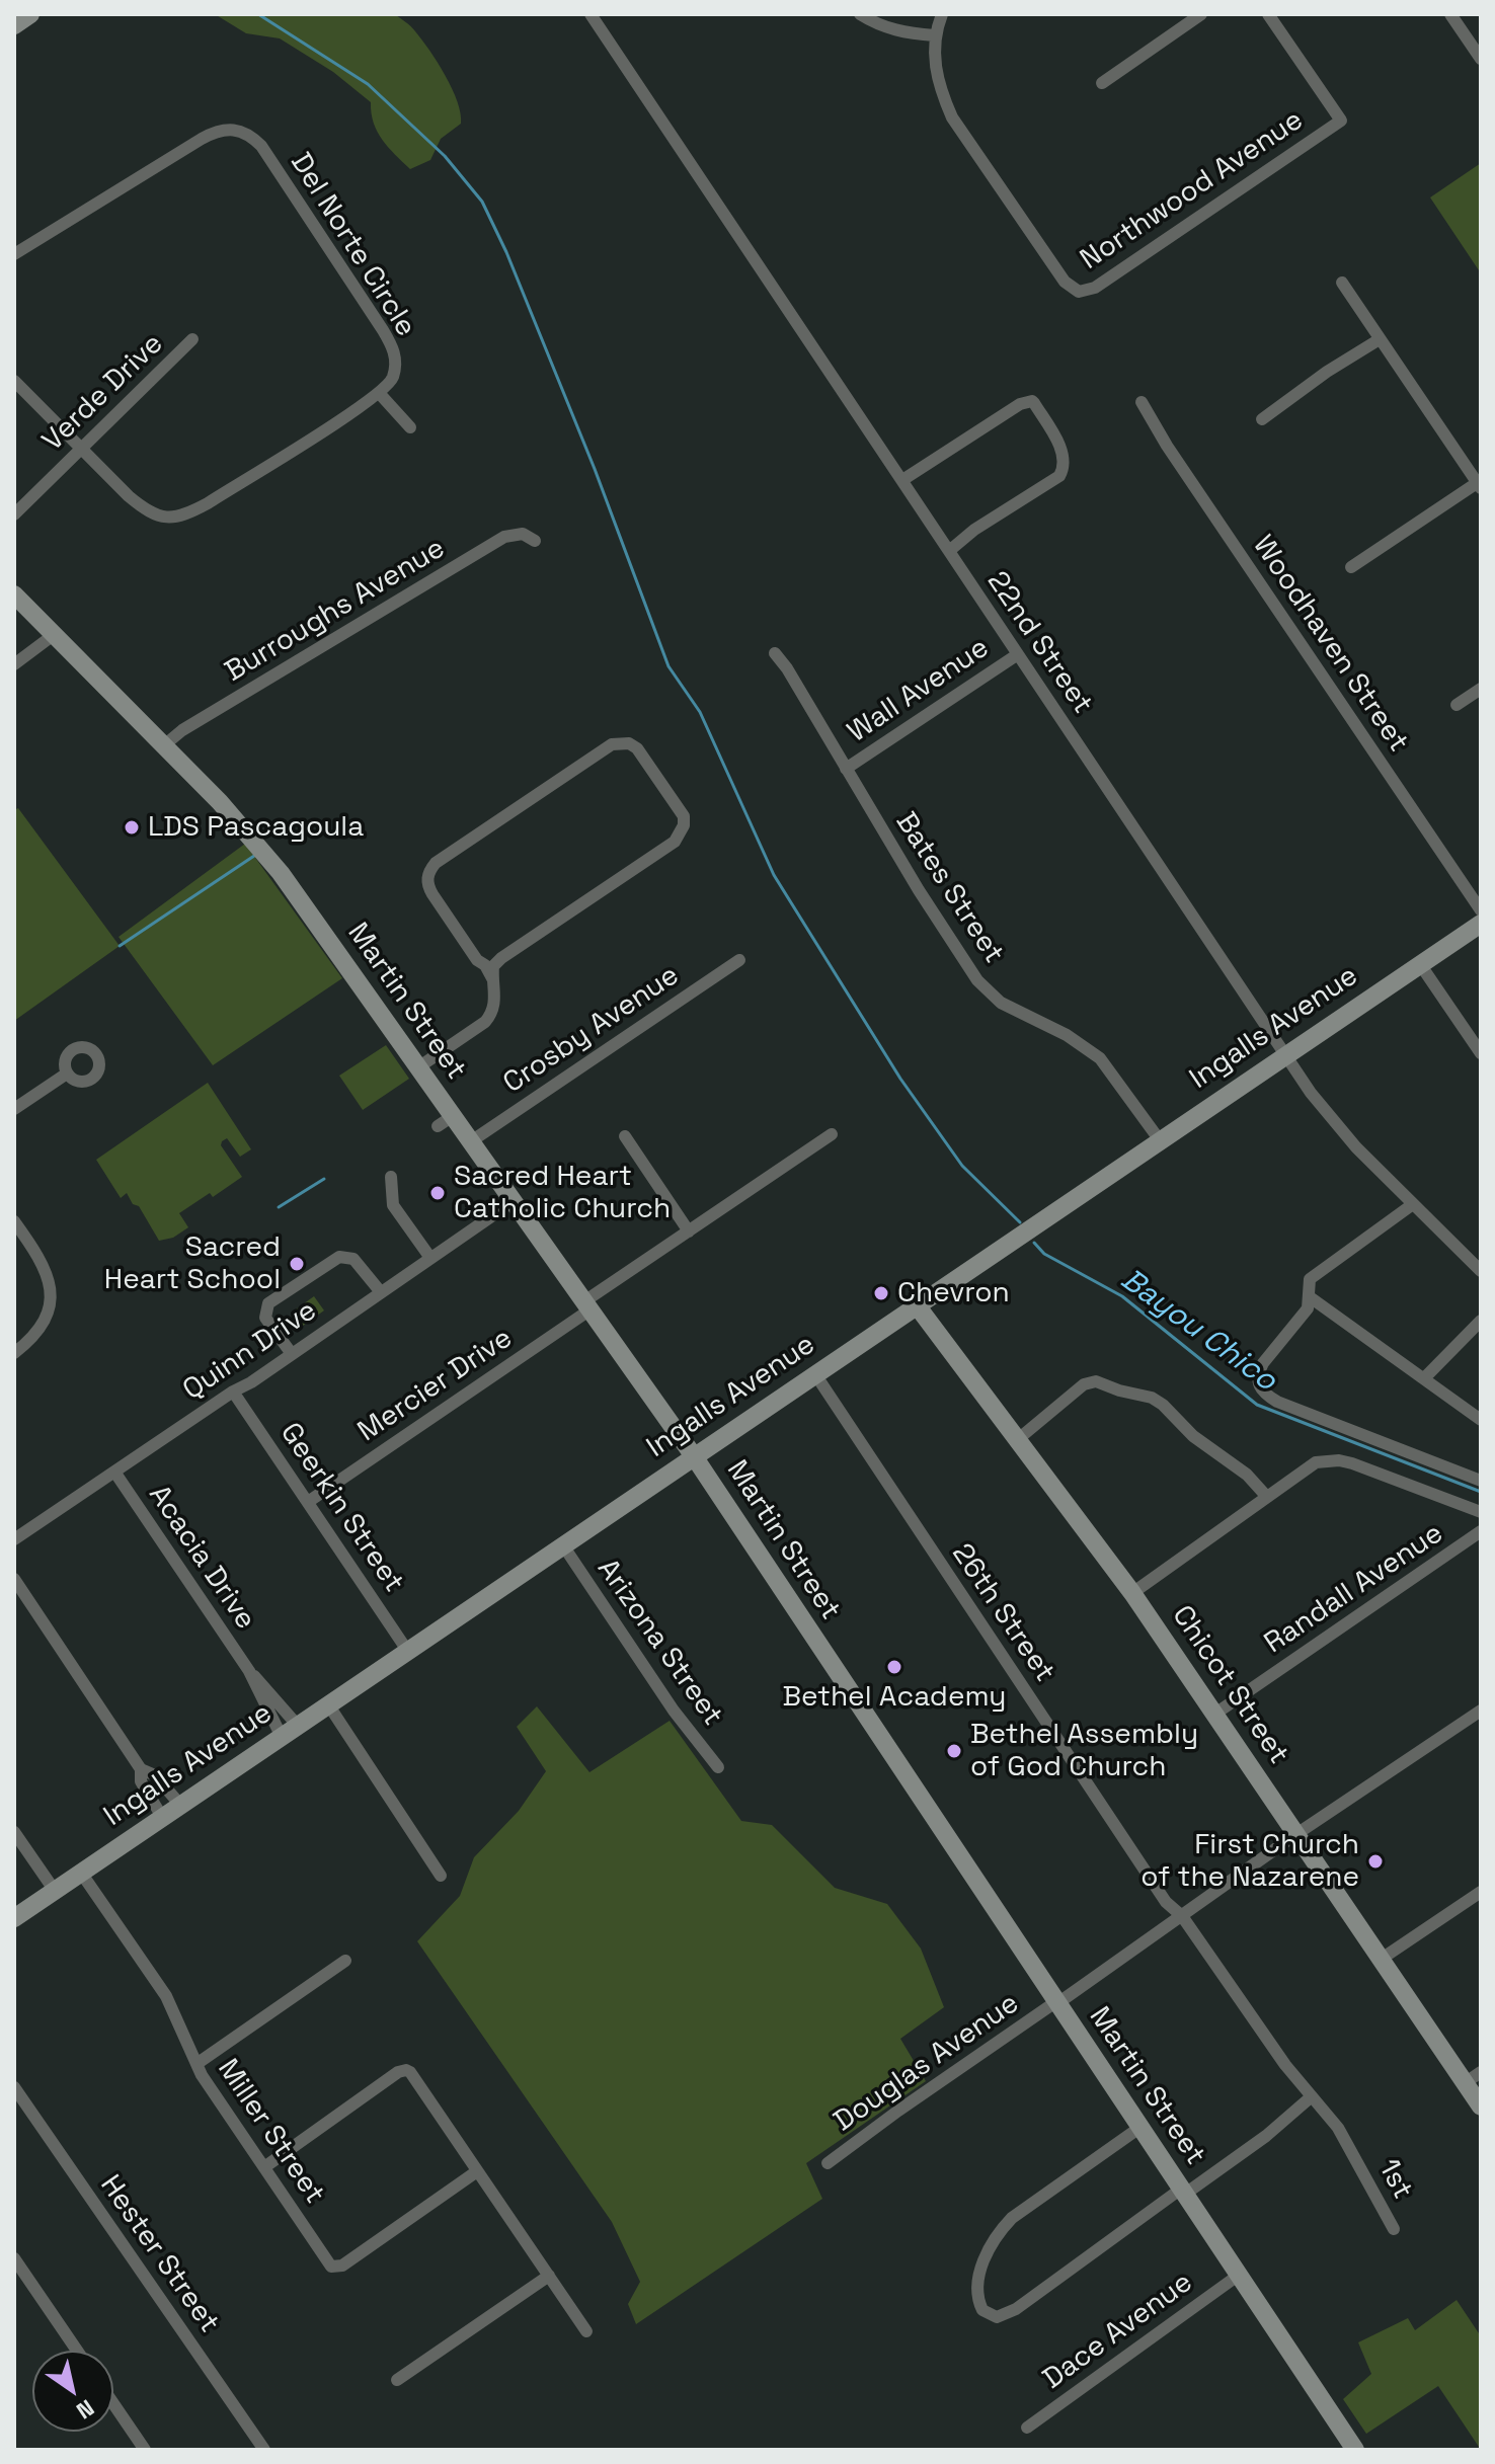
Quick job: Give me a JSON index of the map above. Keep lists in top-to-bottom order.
{
  "streets": {
    "main road": ["Martin Street", "Ingalls Avenue", "Chicot Street"],
    "street": [
      "Northwood Avenue",
      "Del Norte Circle",
      "Verde Drive",
      "Burroughs Avenue",
      "22nd Street",
      "Woodhaven Street",
      "Wall Avenue",
      "Bates Street",
      "Crosby Avenue",
      "Quinn Drive",
      "Mercier Drive",
      "Geerkin Street",
      "Acacia Drive",
      "Randall Avenue",
      "26th Street",
      "Arizona Street",
      "Douglas Avenue",
      "Miller Street",
      "1st",
      "Hester Street",
      "Dace Avenue"
    ]
  },
  "crossings": [
    ["Burroughs Avenue", "Martin Street"],
    ["22nd Street", "Wall Avenue"],
    ["22nd Street", "Ingalls Avenue"],
    ["Wall Avenue", "Bates Street"],
    ["Bates Street", "Ingalls Avenue"],
    ["Martin Street", "Ingalls Avenue"],
    ["Martin Street", "Crosby Avenue"],
    ["Martin Street", "Quinn Drive"],
    ["Martin Street", "Mercier Drive"],
    ["Martin Street", "Douglas Avenue"],
    ["Martin Street", "Dace Avenue"],
    ["Ingalls Avenue", "Geerkin Street"],
    ["Ingalls Avenue", "Acacia Drive"],
    ["Ingalls Avenue", "26th Street"],
    ["Ingalls Avenue", "Arizona Street"],
    ["Ingalls Avenue", "Chicot Street"],
    ["Ingalls Avenue", "Miller Street"],
    ["Quinn Drive", "Geerkin Street"],
    ["Quinn Drive", "Acacia Drive"],
    ["Mercier Drive", "Geerkin Street"],
    ["Randall Avenue", "Chicot Street"],
    ["26th Street", "Douglas Avenue"],
    ["26th Street", "1st"],
    ["Chicot Street", "Douglas Avenue"]
  ],
  "water": ["Bayou Chico"],
  "places": [
    "LDS Pascagoula",
    "Sacred Heart Catholic Church",
    "Sacred Heart School",
    "Chevron",
    "Bethel Academy",
    "Bethel Assembly of God Church",
    "First Church of the Nazarene"
  ],
  "north": "bottom right"
}
